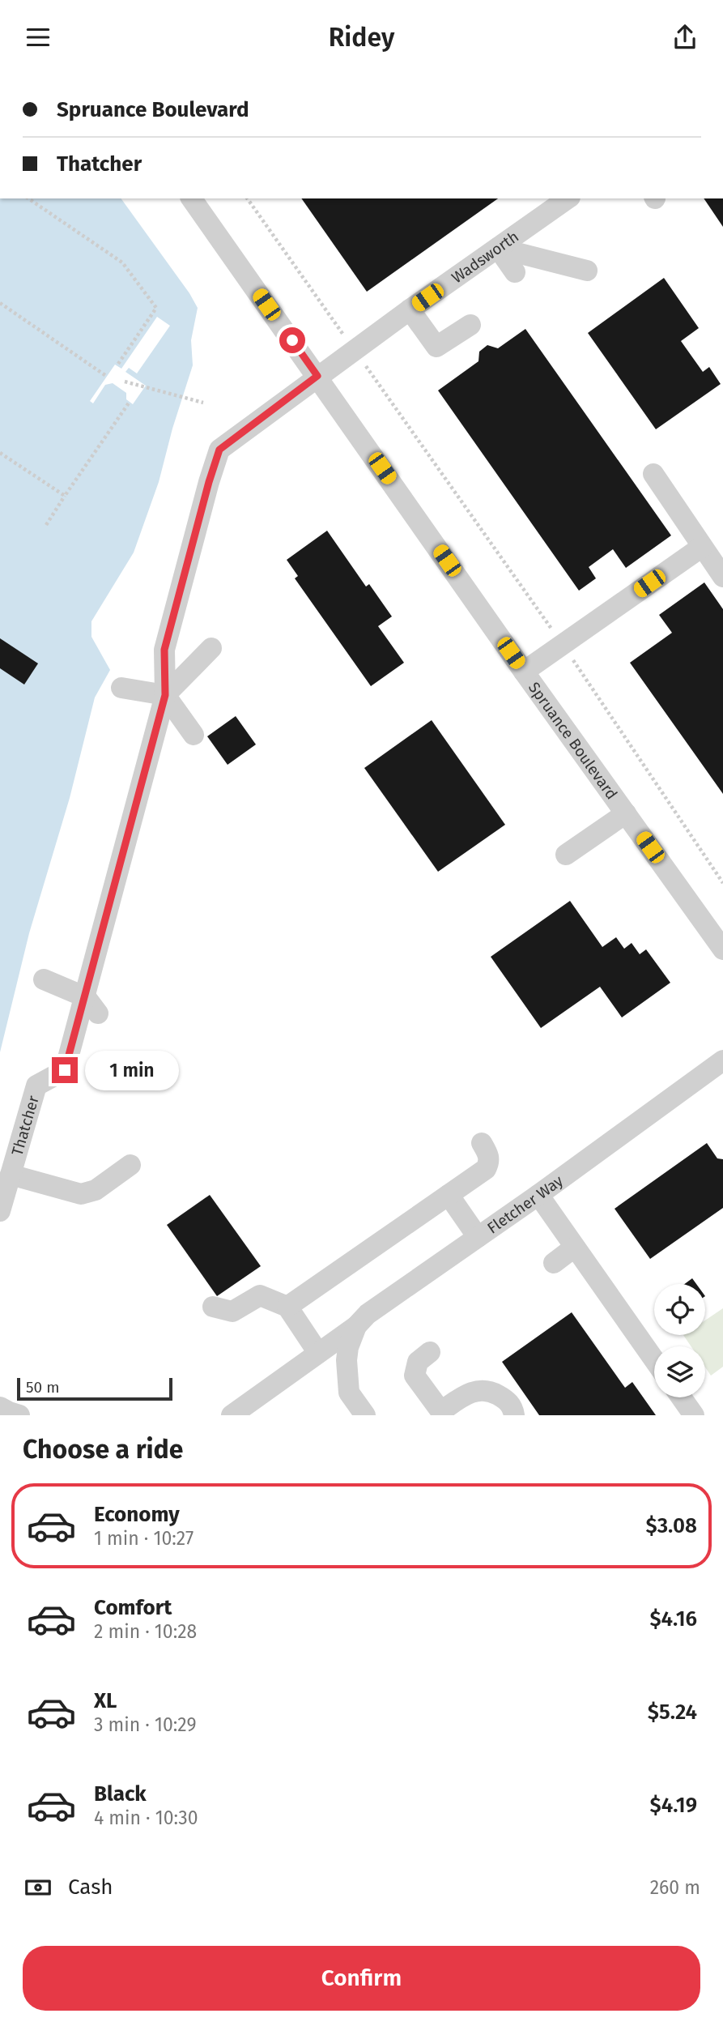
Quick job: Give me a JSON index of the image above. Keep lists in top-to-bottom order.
{
  "streets": {
    "street": [
      "Wadsworth",
      "Spruance Boulevard",
      "Thatcher",
      "Fletcher Way"
    ]
  },
  "crossings": [
    ["Wadsworth", "Spruance Boulevard"],
    ["Wadsworth", "Thatcher"],
    ["Spruance Boulevard", "Thatcher"]
  ],
  "scale_bar": "50 m",
  "page": {
    "header": "Ridey",
    "banner": ["Spruance Boulevard", "Thatcher"],
    "bubble": "1 min",
    "scale": "50 m",
    "heading": "Choose a ride",
    "list": [
      {
        "name": "Economy",
        "note": "1 min · 10:27",
        "value": "$3.08"
      },
      {
        "name": "Comfort",
        "note": "2 min · 10:28",
        "value": "$4.16"
      },
      {
        "name": "XL",
        "note": "3 min · 10:29",
        "value": "$5.24"
      },
      {
        "name": "Black",
        "note": "4 min · 10:30",
        "value": "$4.19"
      }
    ],
    "pay": ["Cash", "260 m"],
    "buttons": "Confirm"
  }
}
